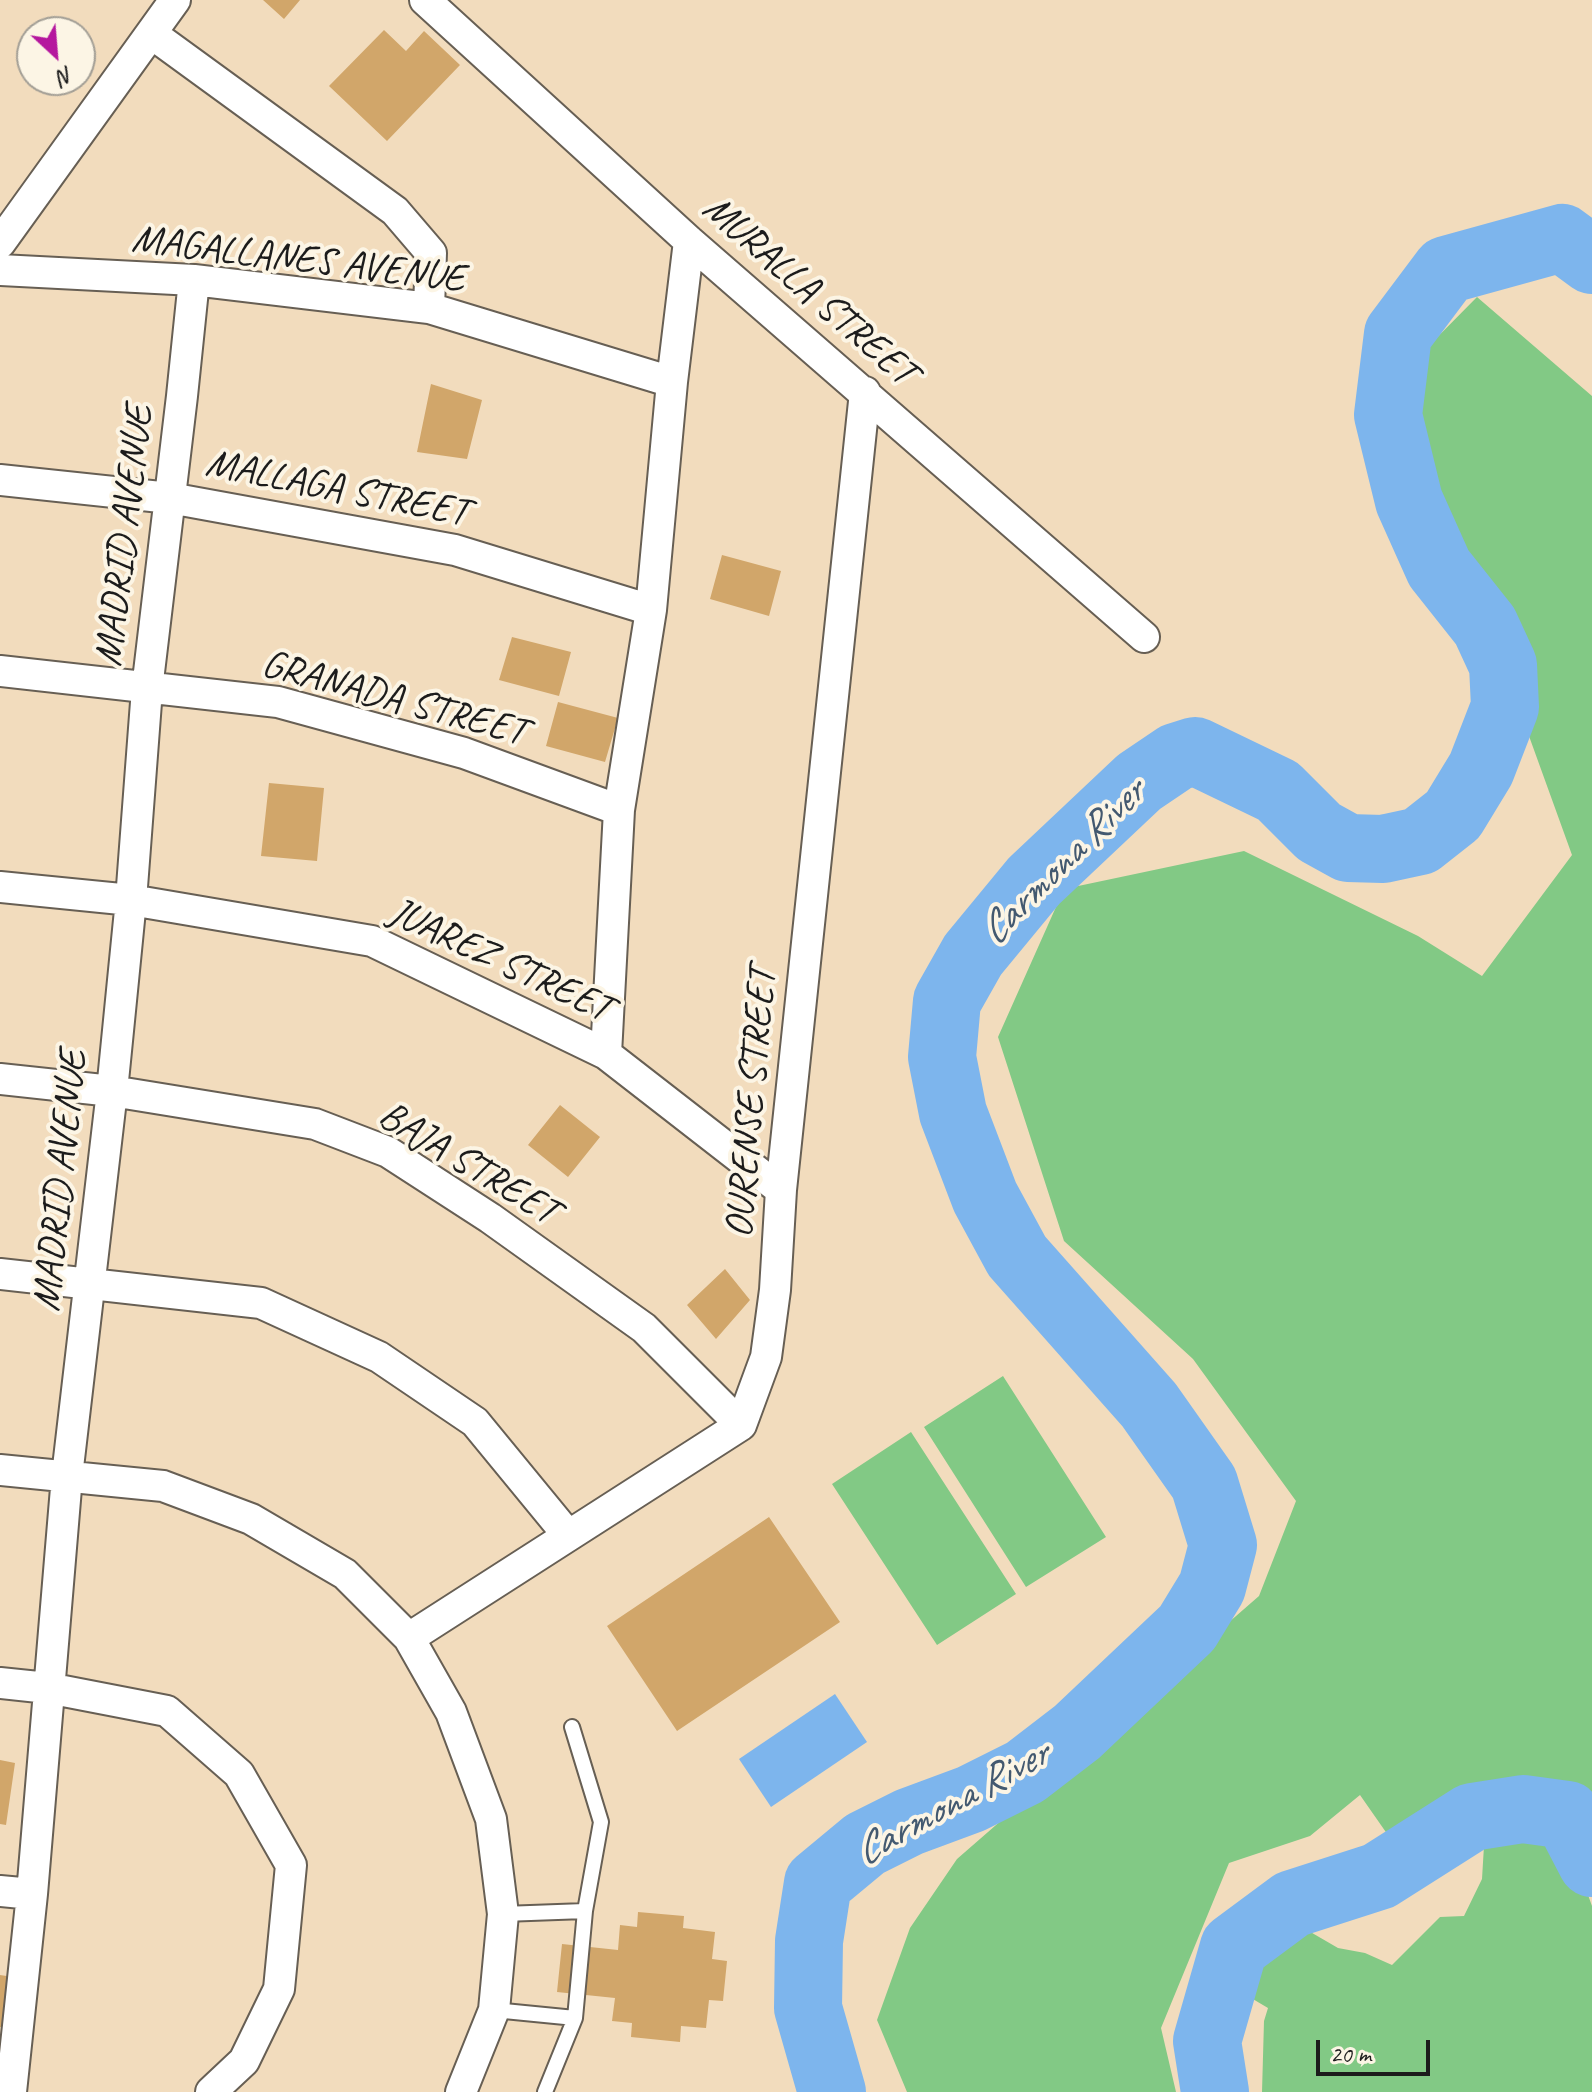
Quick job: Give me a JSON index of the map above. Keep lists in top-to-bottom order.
{
  "streets": {
    "street": [
      "MAGALLANES AVENUE",
      "MURALLA STREET",
      "MALLAGA STREET",
      "MADRID AVENUE",
      "GRANADA STREET",
      "JUAREZ STREET",
      "OURENSE STREET",
      "BAJA STREET"
    ]
  },
  "crossings": [
    ["MAGALLANES AVENUE", "MADRID AVENUE"],
    ["MURALLA STREET", "OURENSE STREET"],
    ["MALLAGA STREET", "MADRID AVENUE"],
    ["MADRID AVENUE", "GRANADA STREET"],
    ["MADRID AVENUE", "JUAREZ STREET"],
    ["MADRID AVENUE", "BAJA STREET"],
    ["JUAREZ STREET", "OURENSE STREET"],
    ["OURENSE STREET", "BAJA STREET"]
  ],
  "water": ["Carmona River"],
  "scale_bar": "20 m",
  "north": "bottom right"
}
